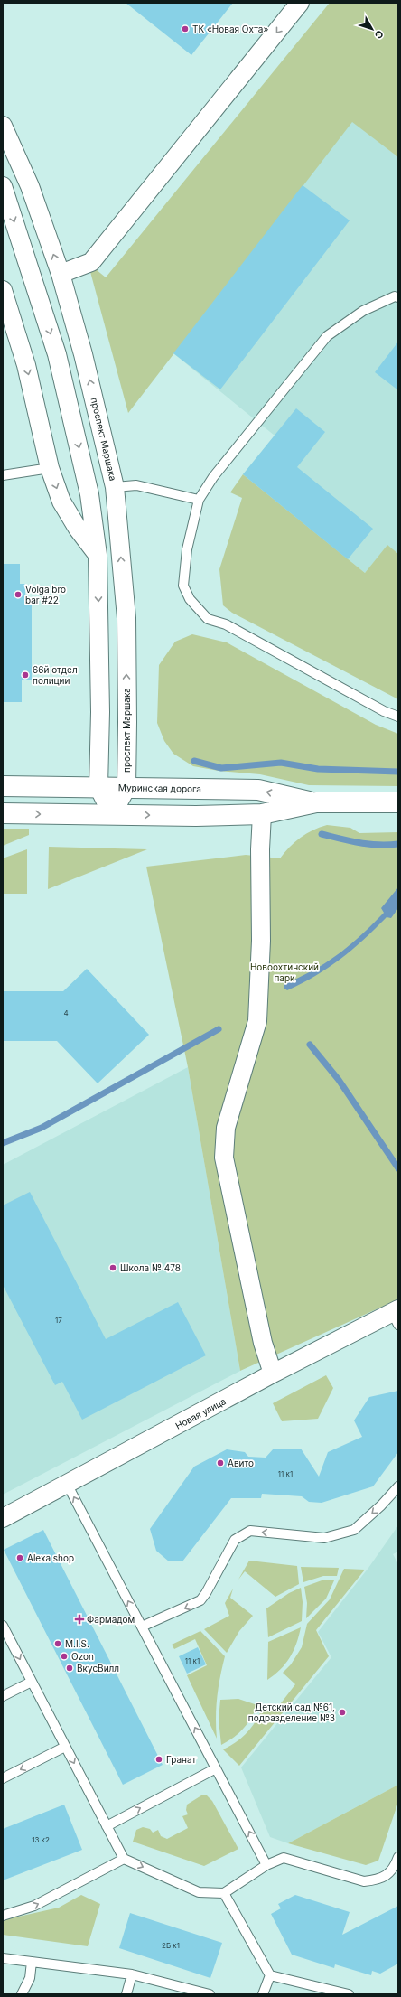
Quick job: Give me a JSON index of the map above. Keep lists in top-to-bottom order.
{
  "streets": {
    "street": ["проспект Маршака", "Муринская дорога", "Новая улица"]
  },
  "crossings": [
    ["проспект Маршака", "Муринская дорога"]
  ],
  "parks": ["Новоохтинский парк"],
  "places": {
    "other": [
      "ТК «Новая Охта»",
      "Volga bro bar #22",
      "66й отдел полиции",
      "Школа № 478",
      "Авито",
      "Alexa shop",
      "M.I.S.",
      "Ozon",
      "ВкусВилл",
      "Детский сад №61, подразделение №3",
      "Гранат"
    ],
    "health": ["Фармадом"]
  },
  "house_numbers": [
    "4",
    "17",
    "11 к1",
    "11 к1",
    "13 к2",
    "2Б к1"
  ],
  "north": "bottom right"
}
